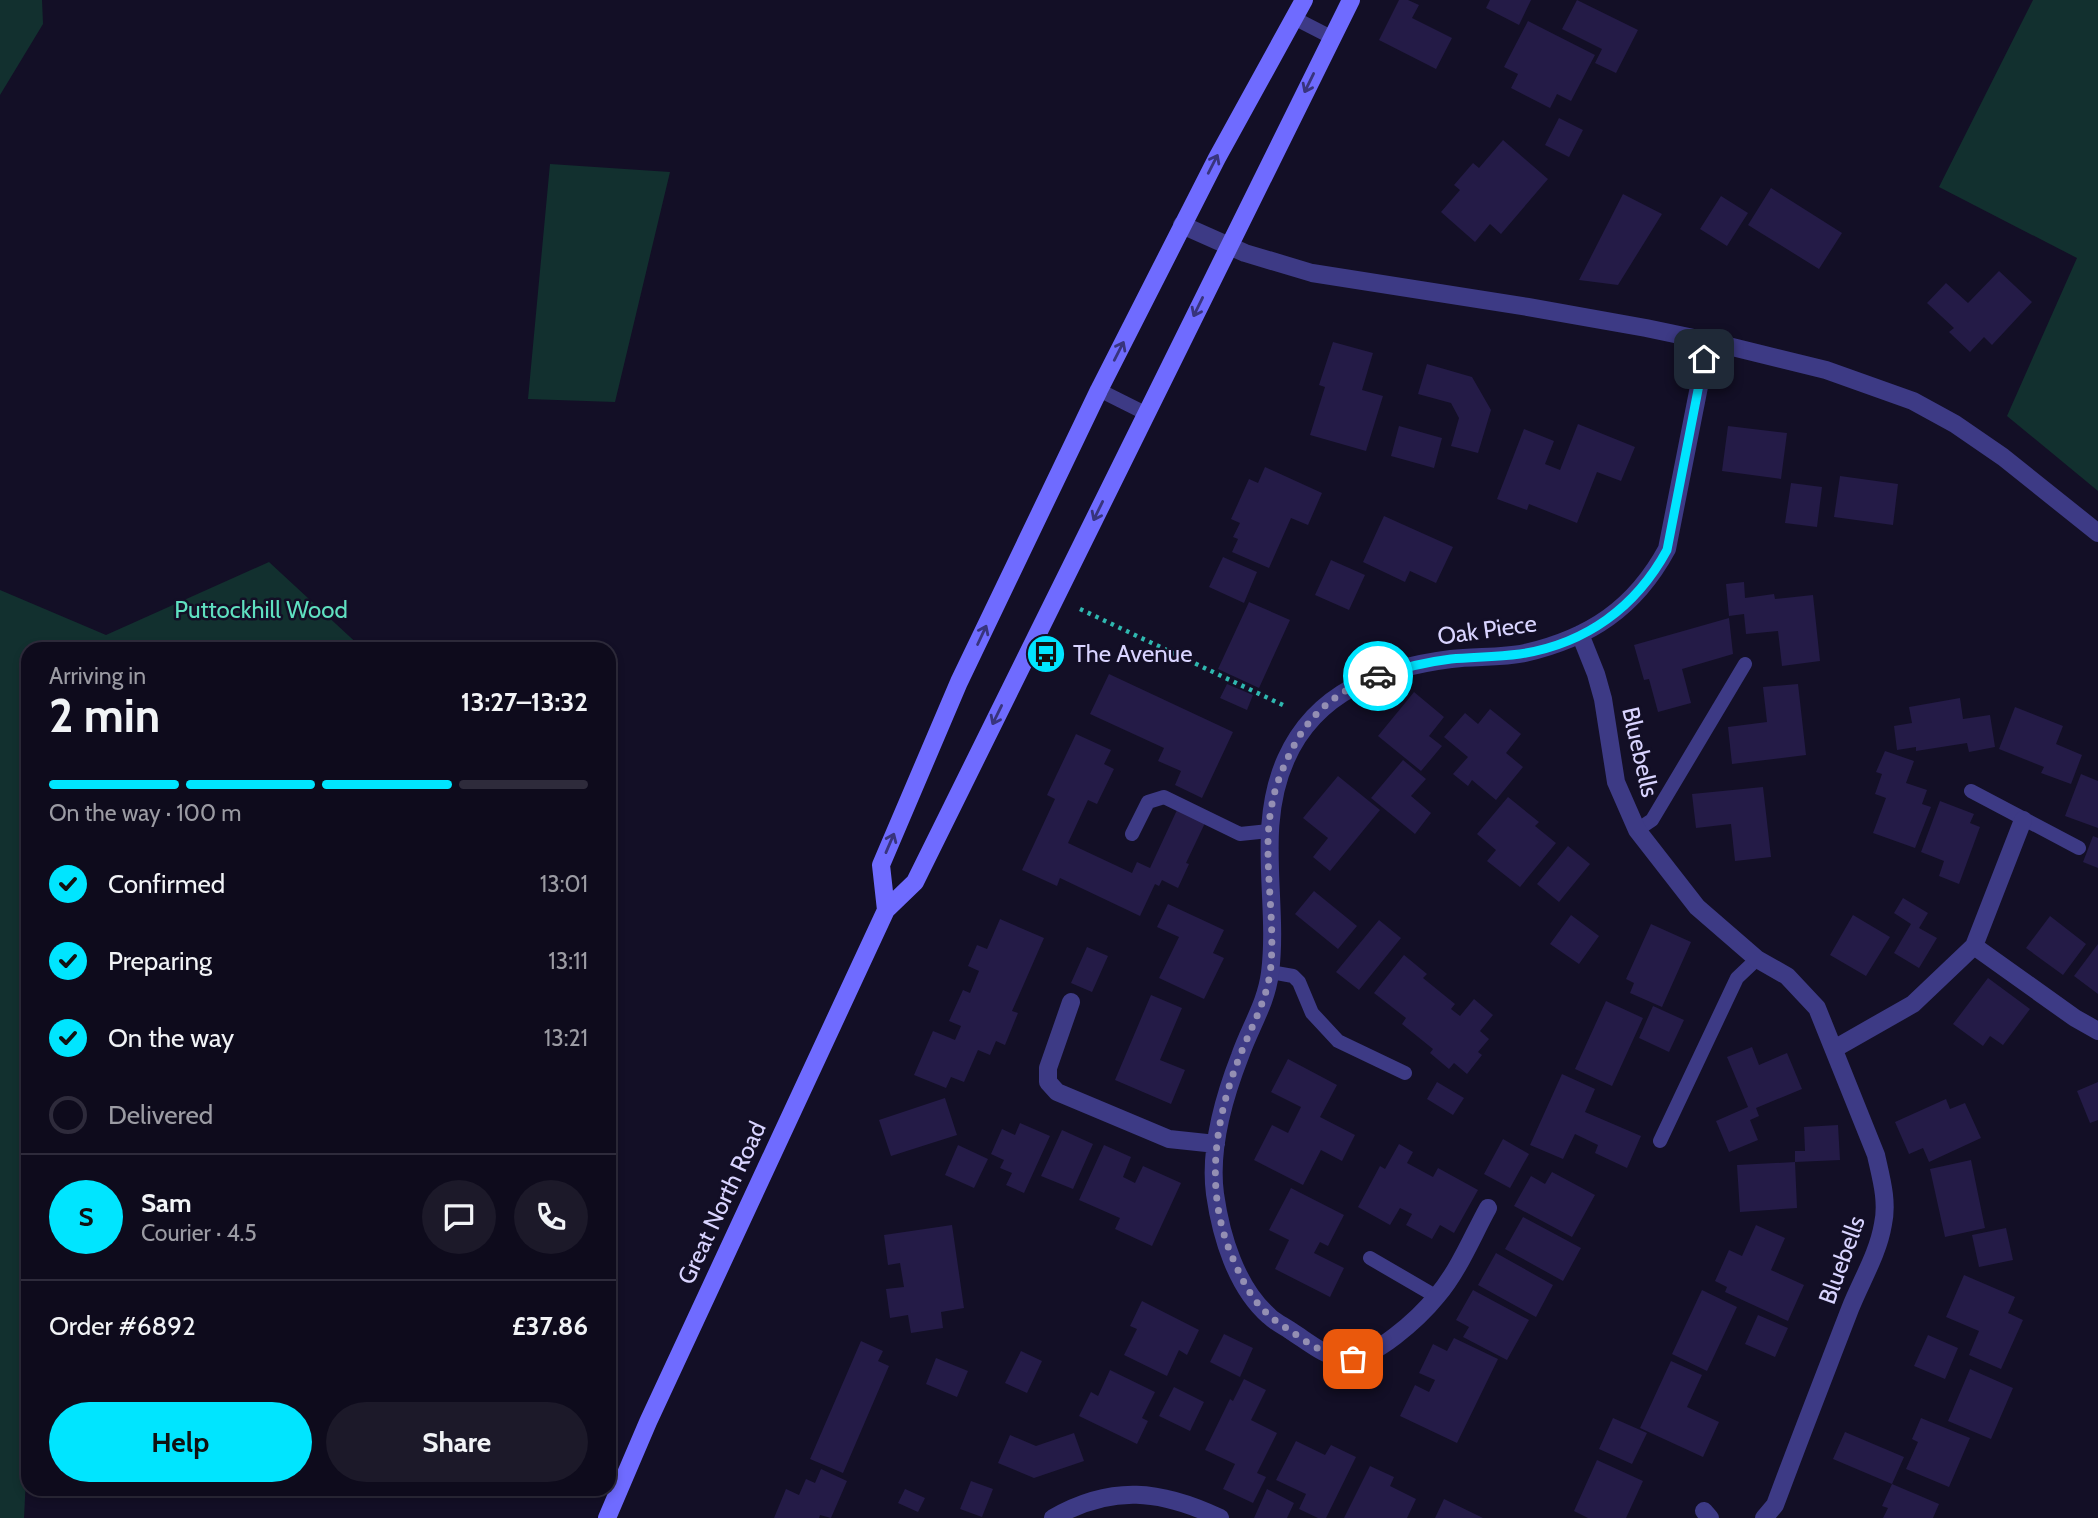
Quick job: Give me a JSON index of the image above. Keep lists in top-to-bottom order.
{
  "streets": {
    "main road": ["Great North Road"],
    "street": ["Oak Piece", "Bluebells"]
  },
  "crossings": [
    ["Oak Piece", "Bluebells"]
  ],
  "parks": ["Puttockhill Wood"],
  "places": {
    "bus stop": ["The Avenue"]
  },
  "page": {
    "heading": ["2 min", "Arriving in", "13:27–13:32"],
    "panel": [
      "Sam",
      "Courier · 4.5",
      "Order #6892",
      "£37.86"
    ],
    "bar": "On the way · 100 m",
    "list": [
      ["Confirmed", "13:01"],
      ["Preparing", "13:11"],
      ["On the way", "13:21"],
      "Delivered"
    ],
    "round": "S",
    "buttons": ["Help", "Share"]
  }
}
